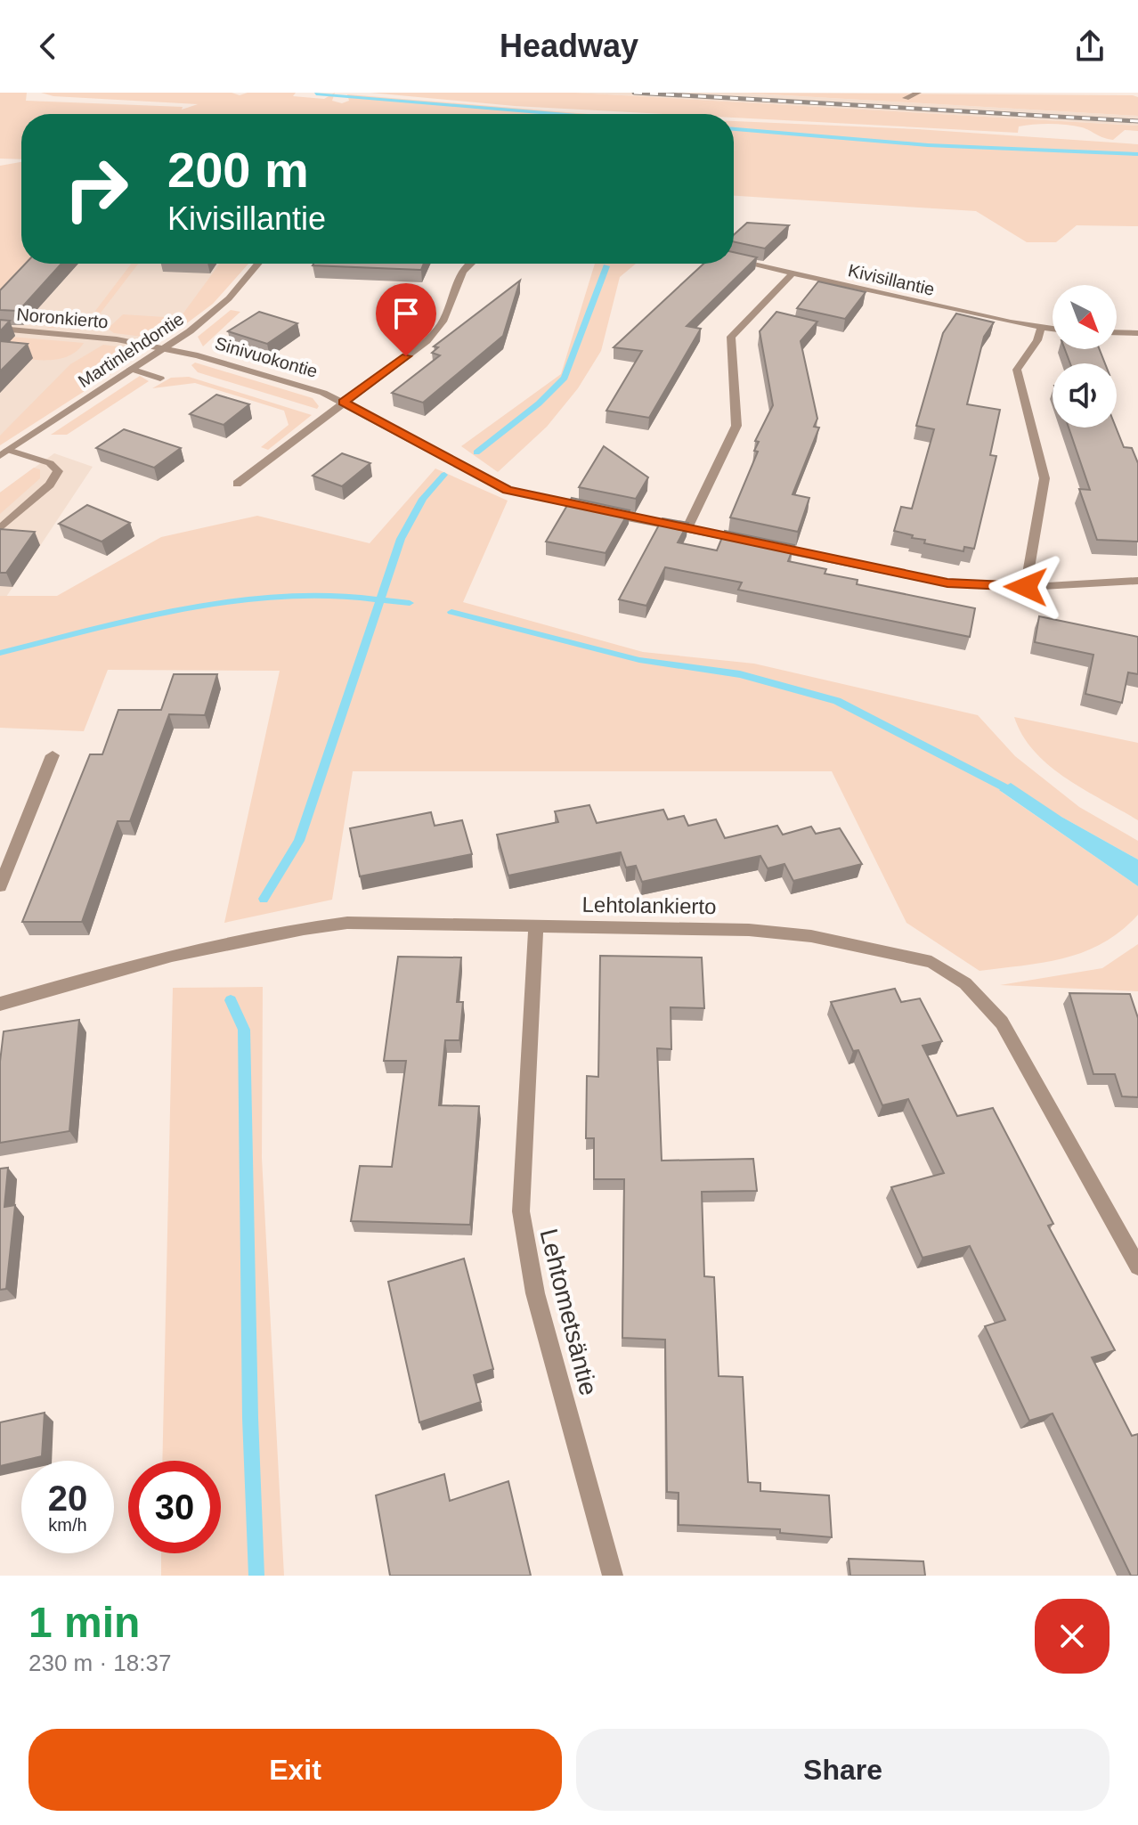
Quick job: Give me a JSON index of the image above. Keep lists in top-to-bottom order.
{
  "streets": {
    "street": [
      "Kivisillantie",
      "Noronkierto",
      "Martinlehdontie",
      "Sinivuokontie",
      "Lehtolankierto",
      "Lehtometsäntie"
    ]
  },
  "crossings": [
    ["Noronkierto", "Martinlehdontie"],
    ["Noronkierto", "Sinivuokontie"],
    ["Martinlehdontie", "Sinivuokontie"],
    ["Lehtolankierto", "Lehtometsäntie"]
  ],
  "north": "bottom right",
  "page": {
    "header": "Headway",
    "turn": ["200 m", "Kivisillantie"],
    "speed": "20 km/h",
    "limit": "30",
    "heading": ["1 min", "230 m · 18:37"],
    "buttons": ["Exit", "Share"]
  }
}
